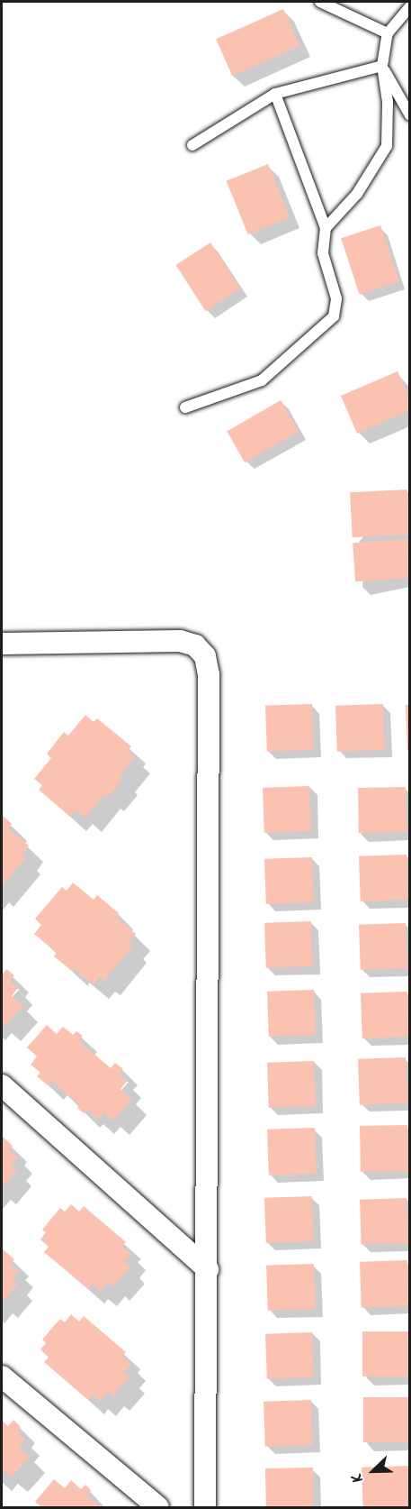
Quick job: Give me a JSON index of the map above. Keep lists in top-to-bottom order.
{
  "north": "bottom left"
}
